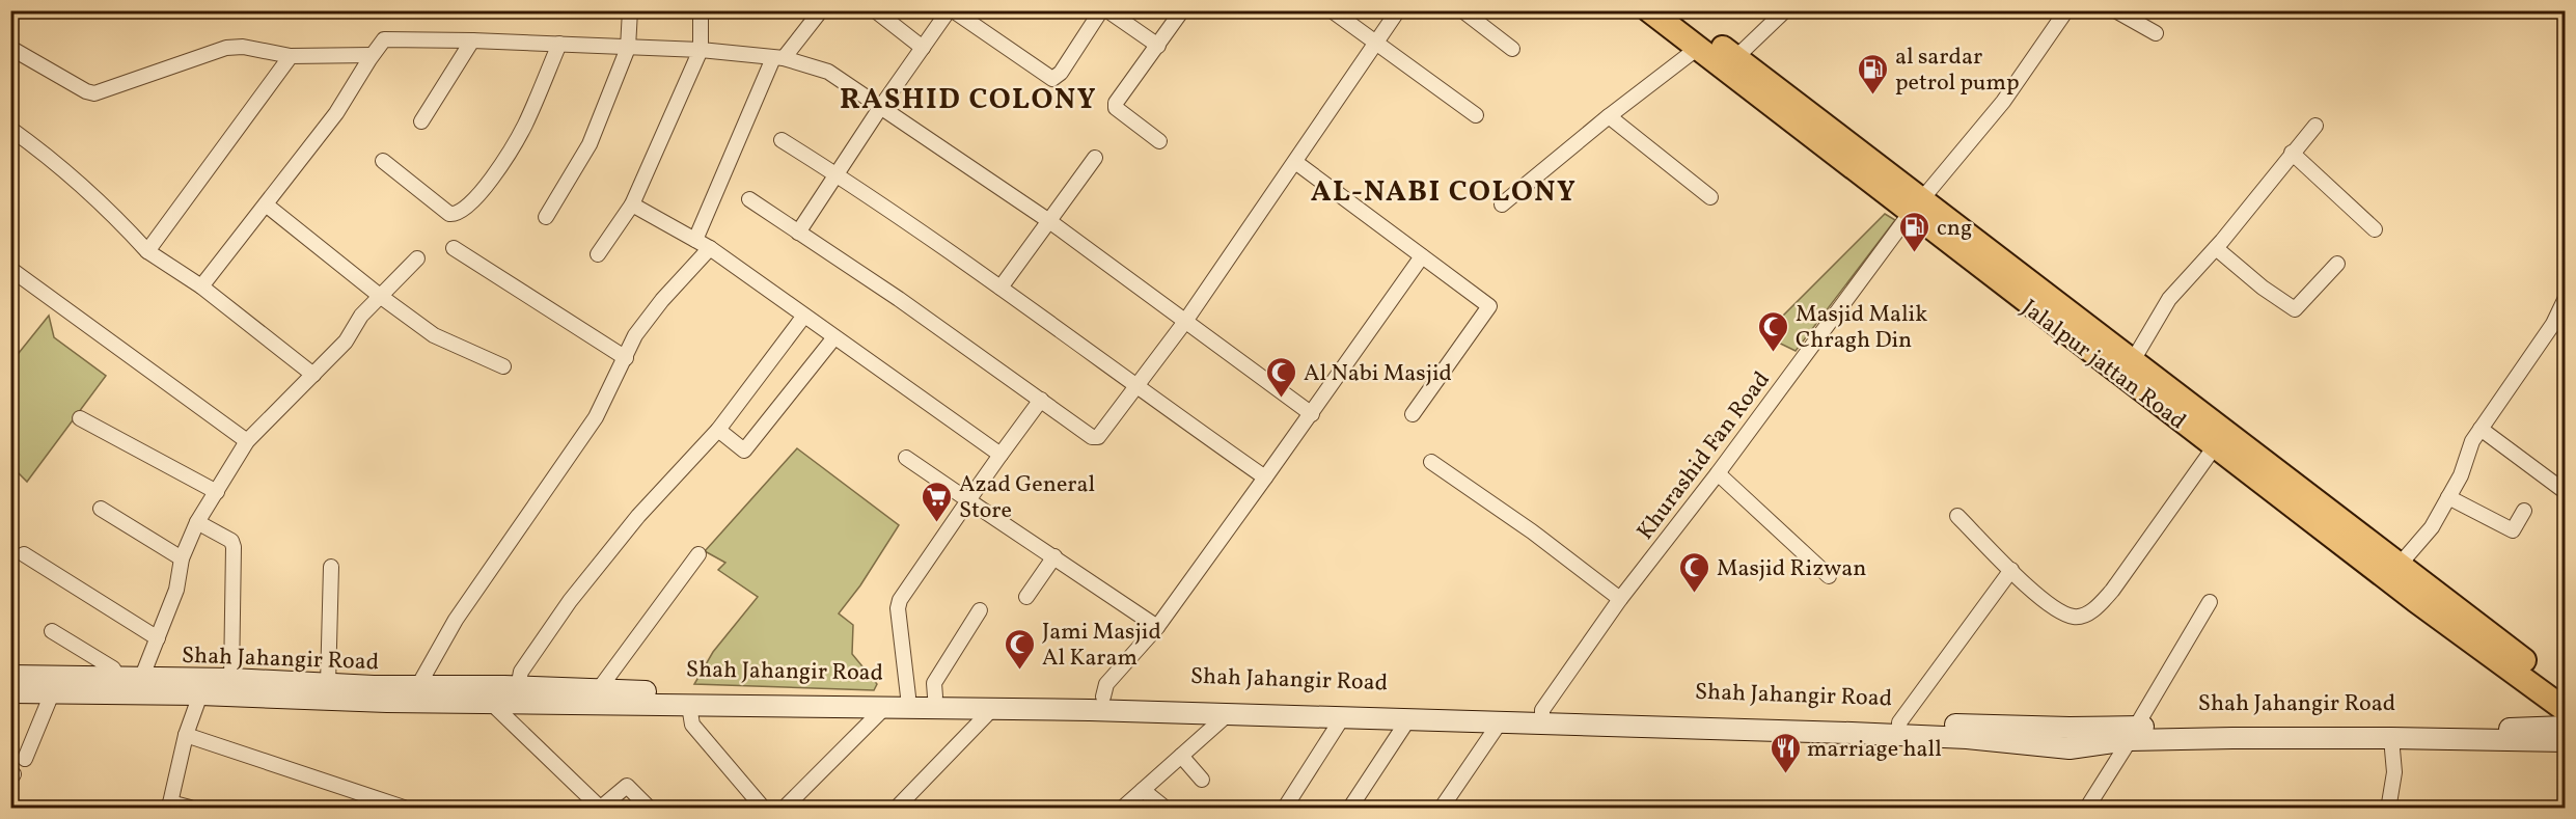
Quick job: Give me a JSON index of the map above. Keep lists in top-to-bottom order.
{
  "streets": {
    "main road": ["Jalalpur jattan Road"],
    "street": ["Khurashid Fan Road", "Shah Jahangir Road"]
  },
  "crossings": [
    ["Jalalpur jattan Road", "Khurashid Fan Road"],
    ["Khurashid Fan Road", "Shah Jahangir Road"]
  ],
  "districts": ["RASHID COLONY", "AL-NABI COLONY"],
  "places": {
    "fuel station": ["al sardar petrol pump", "cng"],
    "mosque": [
      "Masjid Malik Chragh Din",
      "Al Nabi Masjid",
      "Masjid Rizwan",
      "Jami Masjid Al Karam"
    ],
    "supermarket": ["Azad General Store"],
    "restaurant": ["marriage hall"]
  }
}
